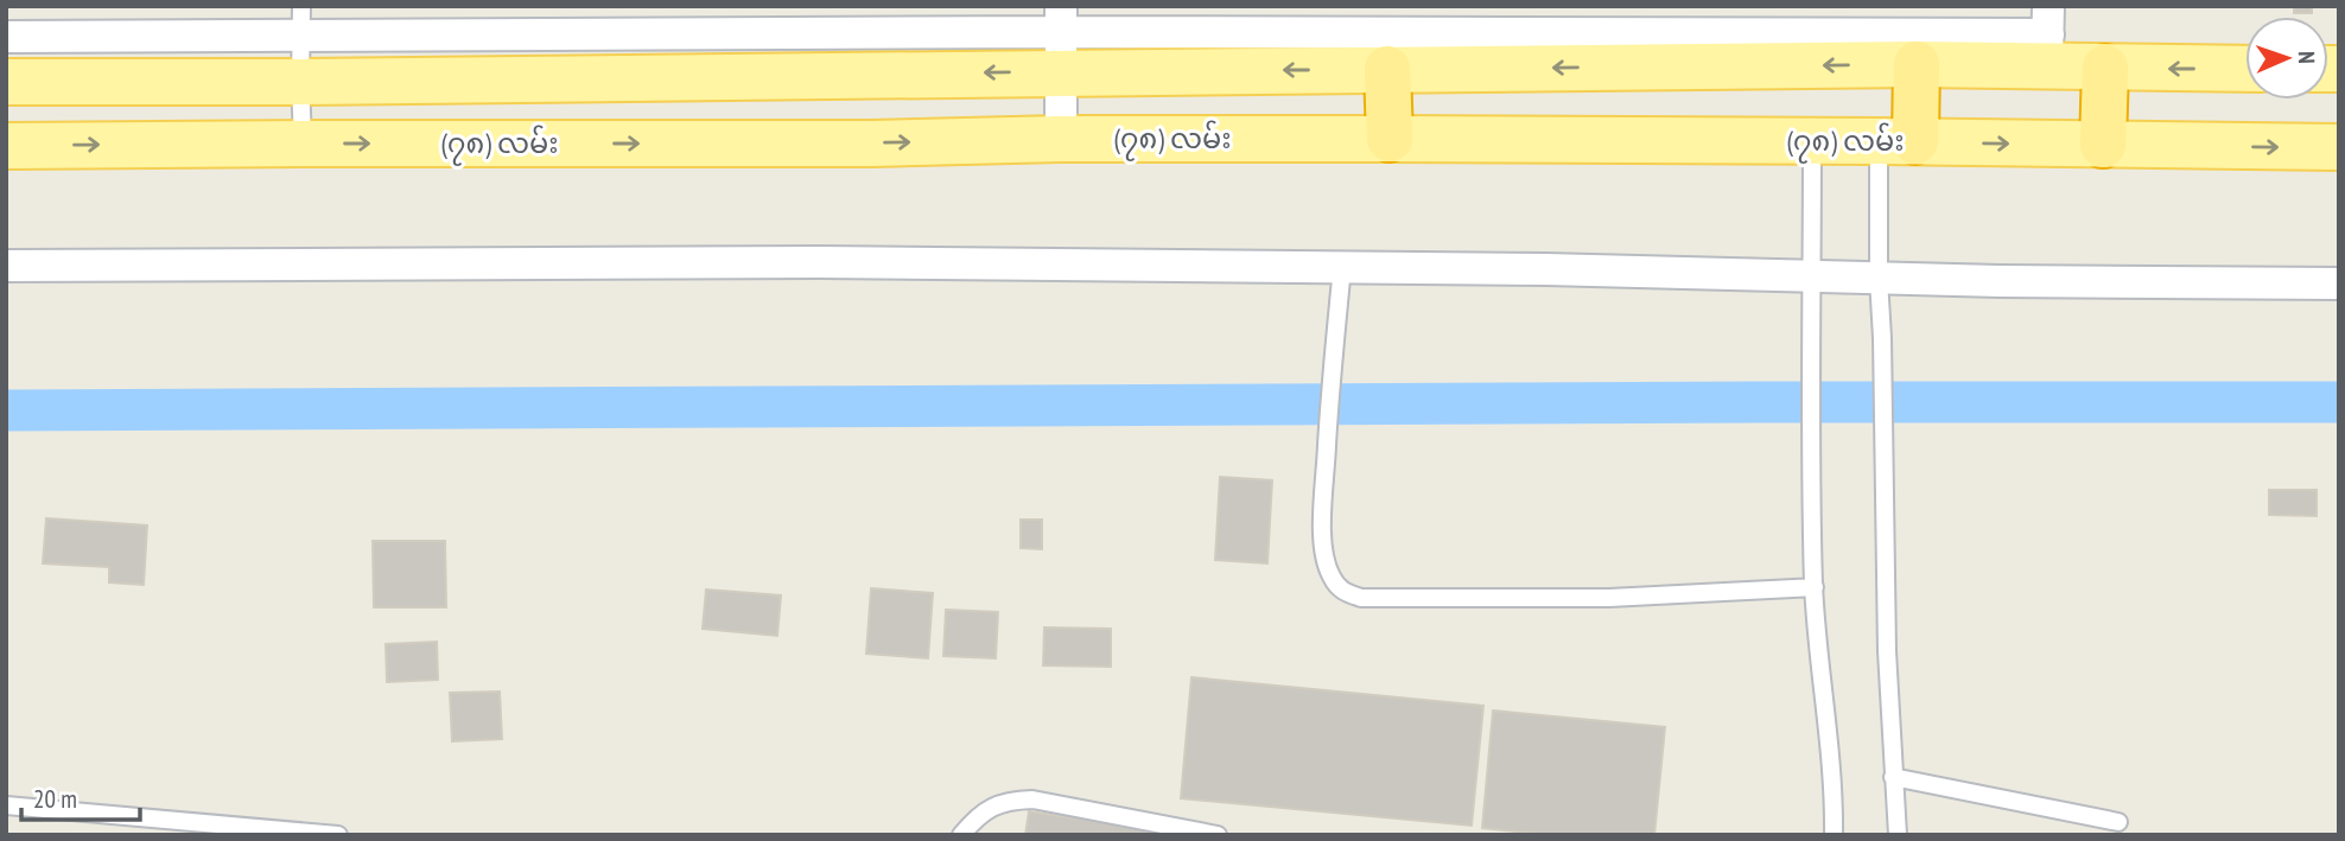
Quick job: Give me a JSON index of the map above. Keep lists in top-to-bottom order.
{
  "streets": {
    "main road": ["(၇၈) လမ်း"]
  },
  "scale_bar": "20 m",
  "north": "right"
}
